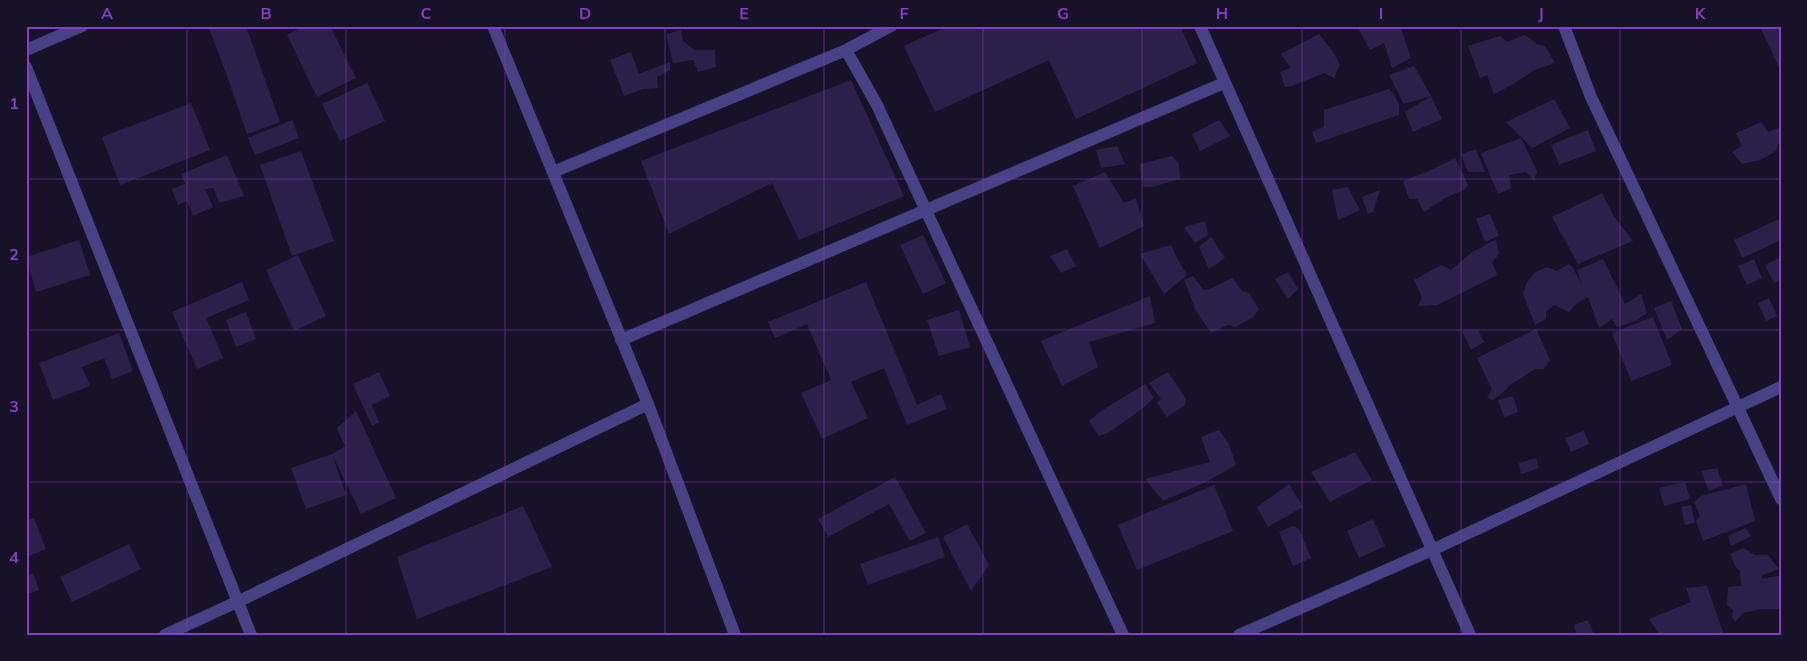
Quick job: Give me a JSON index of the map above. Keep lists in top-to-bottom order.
{
  "grid": {
    "columns": [
      "A",
      "B",
      "C",
      "D",
      "E",
      "F",
      "G",
      "H",
      "I",
      "J",
      "K"
    ],
    "rows": [
      "1",
      "2",
      "3",
      "4"
    ]
  }
}
